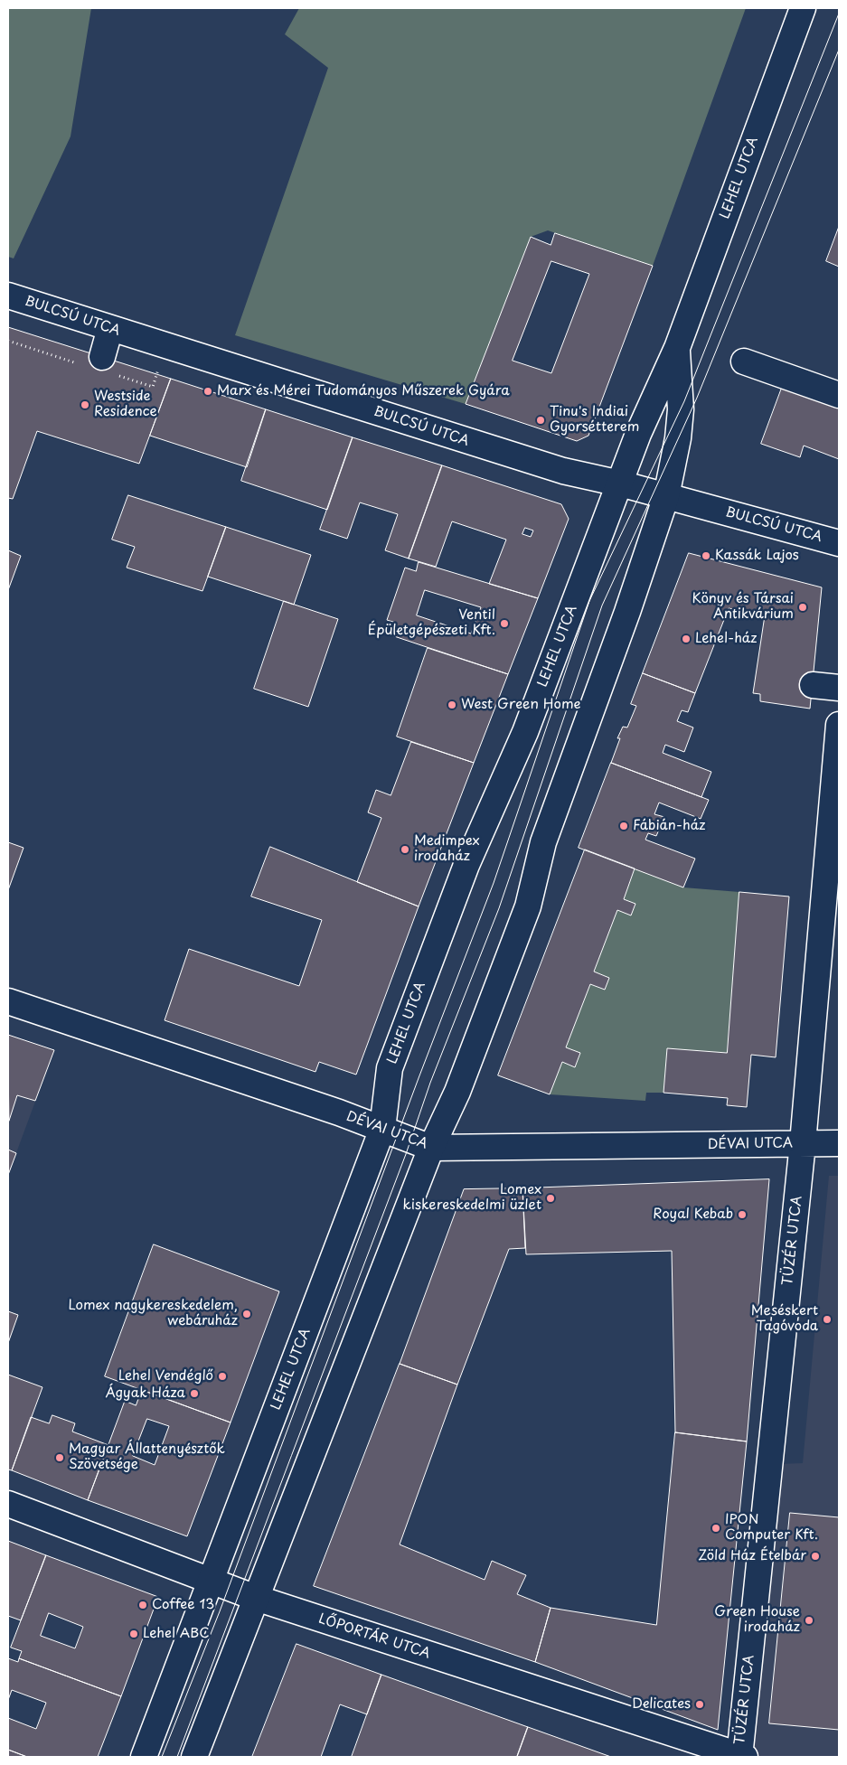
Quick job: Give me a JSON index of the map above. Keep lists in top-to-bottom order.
{
  "streets": {
    "street": [
      "LEHEL UTCA",
      "BULCSÚ UTCA",
      "DÉVAI UTCA",
      "TÜZÉR UTCA",
      "LŐPORTÁR UTCA"
    ]
  },
  "crossings": [
    ["LEHEL UTCA", "BULCSÚ UTCA"],
    ["LEHEL UTCA", "DÉVAI UTCA"],
    ["LEHEL UTCA", "LŐPORTÁR UTCA"],
    ["DÉVAI UTCA", "TÜZÉR UTCA"],
    ["TÜZÉR UTCA", "LŐPORTÁR UTCA"]
  ],
  "places": [
    "Marx és Mérei Tudományos Műszerek Gyára",
    "Westside Residence",
    "Tinu's Indiai Gyorsétterem",
    "Kassák Lajos",
    "Könyv és Társai Antikvárium",
    "Ventil Épületgépészeti Kft.",
    "Lehel-ház",
    "West Green Home",
    "Fábián-ház",
    "Medimpex irodaház",
    "Lomex kiskereskedelmi üzlet",
    "Royal Kebab",
    "Lomex nagykereskedelem, webáruház",
    "Meséskert Tagóvoda",
    "Lehel Vendéglő",
    "Ágyak Háza",
    "Magyar Állattenyésztők Szövetsége",
    "IPON Computer Kft.",
    "Zöld Ház Ételbár",
    "Coffee 13",
    "Green House irodaház",
    "Lehel ABC",
    "Delicates"
  ]
}
